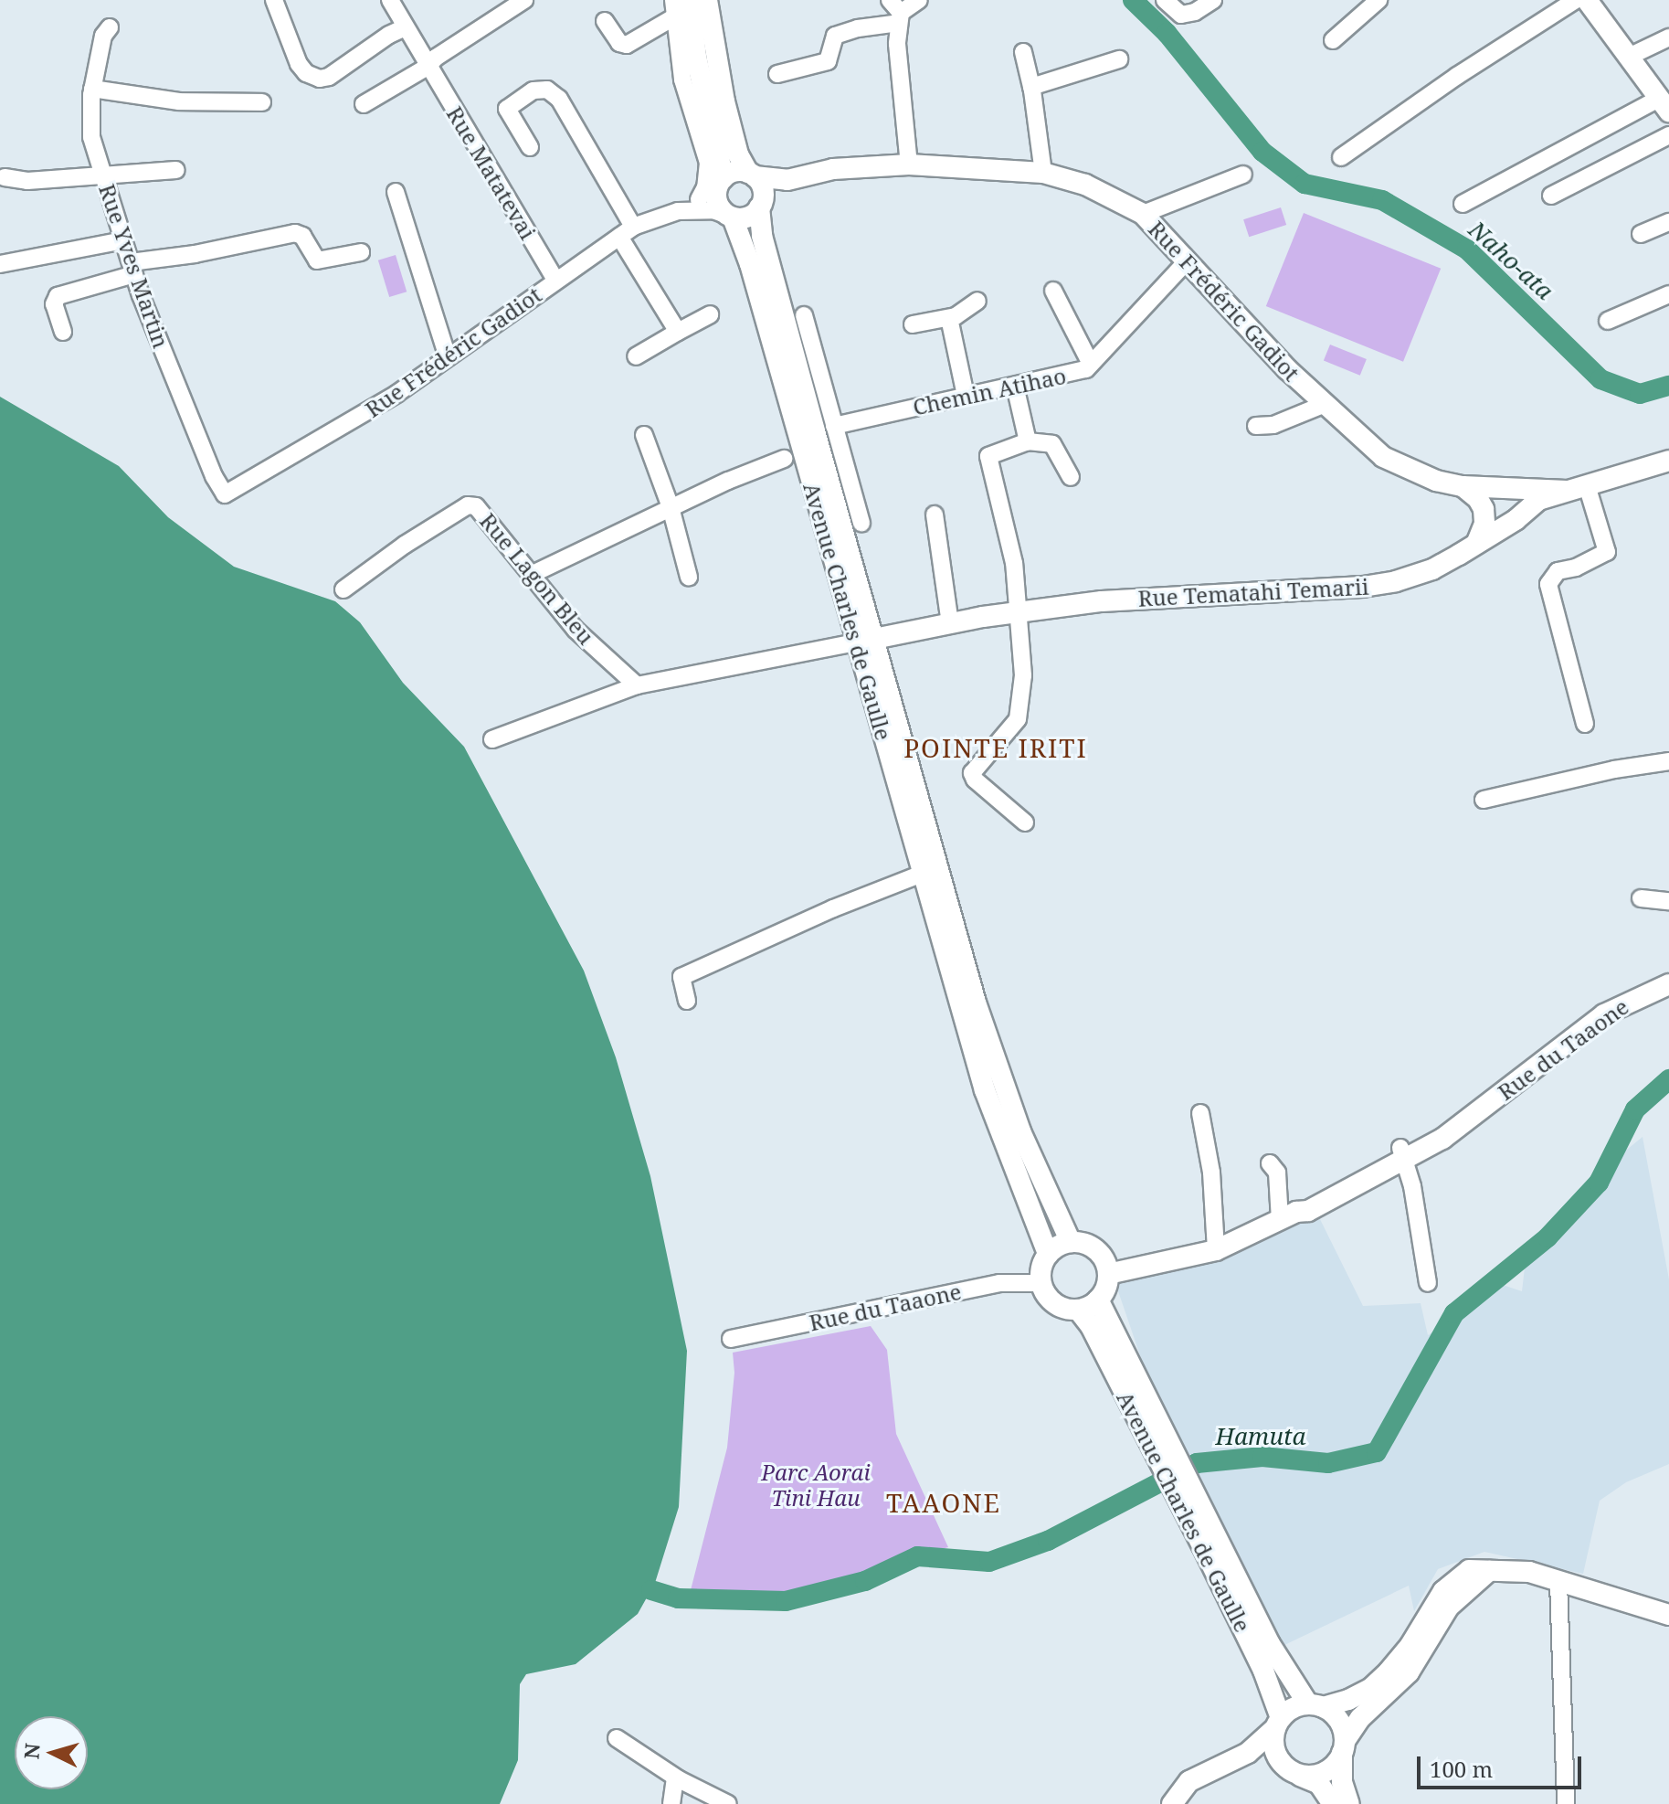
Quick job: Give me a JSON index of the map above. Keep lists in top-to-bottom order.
{
  "streets": {
    "main road": [
      "Rue Frédéric Gadiot",
      "Rue Tematahi Temarii",
      "Avenue Charles de Gaulle",
      "Rue du Taaone"
    ],
    "street": [
      "Rue Matatevai",
      "Rue Yves Martin",
      "Chemin Atihao",
      "Rue Lagon Bleu"
    ]
  },
  "crossings": [
    ["Rue Matatevai", "Rue Frédéric Gadiot"],
    ["Rue Yves Martin", "Rue Frédéric Gadiot"],
    ["Rue Frédéric Gadiot", "Chemin Atihao"],
    ["Rue Frédéric Gadiot", "Rue Tematahi Temarii"],
    ["Rue Frédéric Gadiot", "Avenue Charles de Gaulle"],
    ["Rue Lagon Bleu", "Rue Tematahi Temarii"],
    ["Rue Tematahi Temarii", "Avenue Charles de Gaulle"],
    ["Avenue Charles de Gaulle", "Rue du Taaone"]
  ],
  "districts": ["POINTE IRITI", "TAAONE"],
  "water": ["Naho-ata", "Hamuta"],
  "parks": ["Parc Aorai Tini Hau"],
  "scale_bar": "100 m",
  "north": "left"
}
